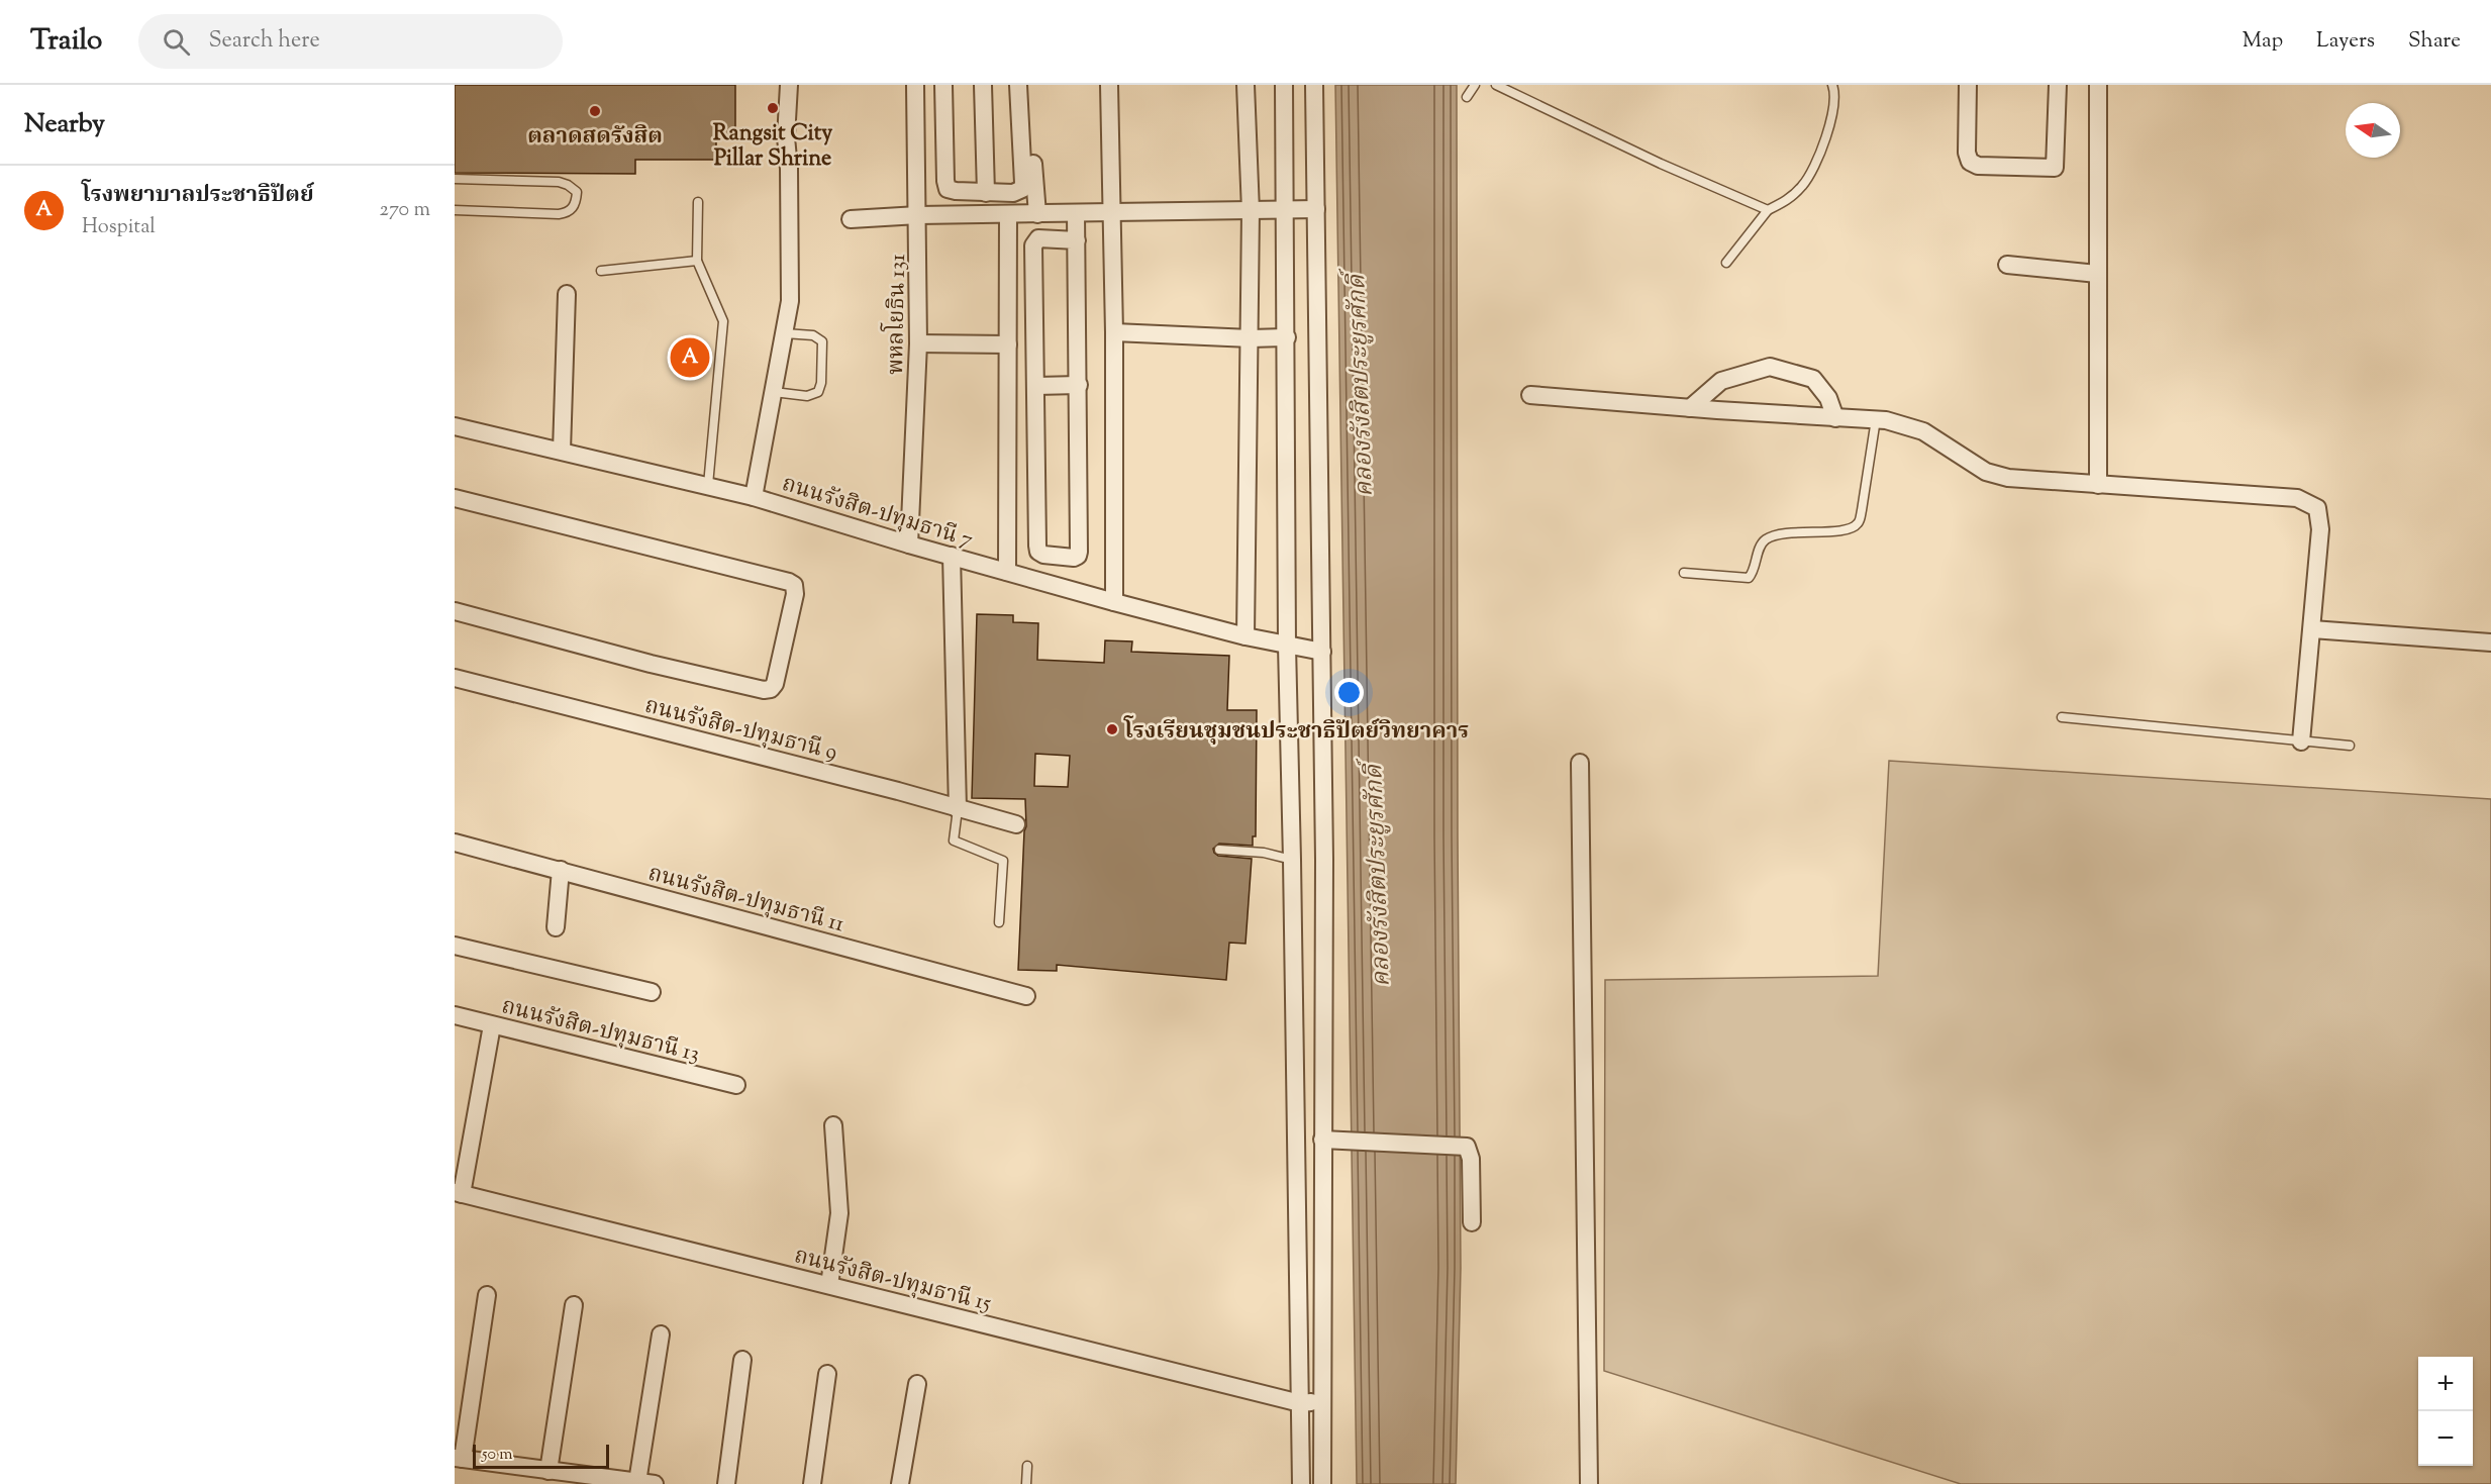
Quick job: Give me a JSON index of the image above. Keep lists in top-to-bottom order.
{
  "streets": {
    "street": [
      "พหลโยธิน 131",
      "ถนนรังสิต-ปทุมธานี 7",
      "ถนนรังสิต-ปทุมธานี 9",
      "ถนนรังสิต-ปทุมธานี 11",
      "ถนนรังสิต-ปทุมธานี 13",
      "ถนนรังสิต-ปทุมธานี 15"
    ]
  },
  "crossings": [
    ["พหลโยธิน 131", "ถนนรังสิต-ปทุมธานี 7"]
  ],
  "water": ["คลองรังสิตประยูรศักดิ์"],
  "places": ["Rangsit City Pillar Shrine", "ตลาดสดรังสิต", "โรงเรียนชุมชนประชาธิปัตย์วิทยาคาร"],
  "scale_bar": "50 m",
  "north": "left",
  "page": {
    "header": "Trailo",
    "search": "Search here",
    "nav": ["Map", "Layers", "Share"],
    "heading": "Nearby",
    "list": [
      {
        "mark": "A",
        "name": "โรงพยาบาลประชาธิปัตย์",
        "note": "Hospital",
        "value": "270 m"
      }
    ],
    "pins": "A",
    "map_buttons": ["+", "−"],
    "scale": "50 m"
  }
}
